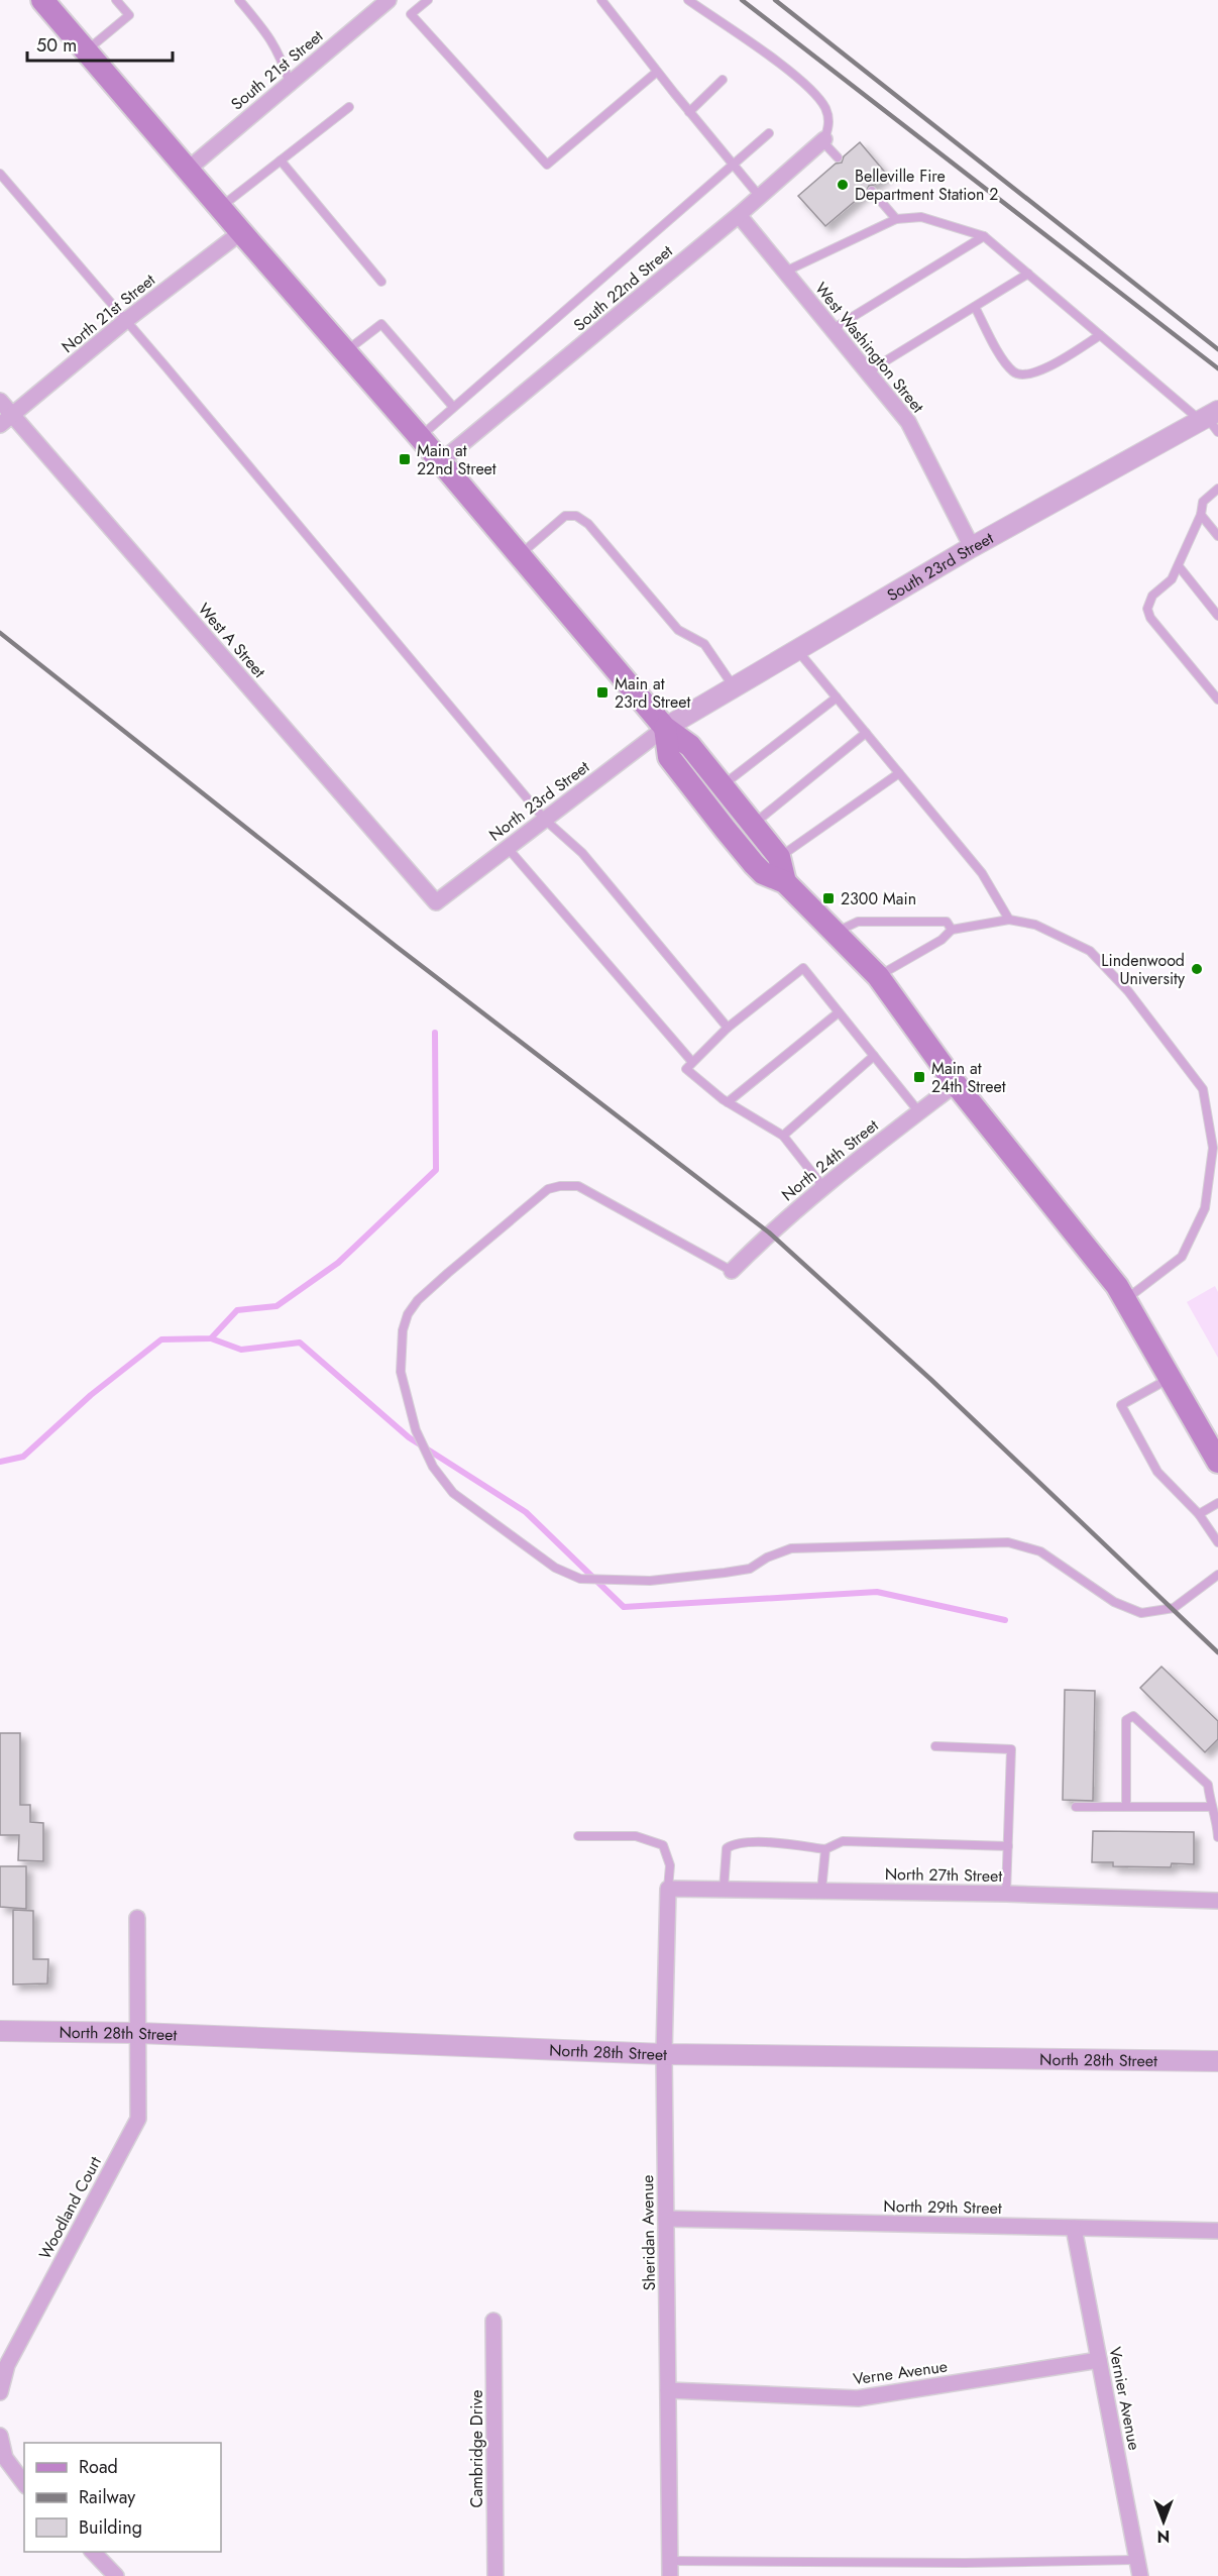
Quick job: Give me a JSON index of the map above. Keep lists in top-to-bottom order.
{
  "streets": {
    "street": [
      "South 21st Street",
      "South 22nd Street",
      "North 21st Street",
      "West Washington Street",
      "South 23rd Street",
      "West A Street",
      "North 23rd Street",
      "North 24th Street",
      "North 27th Street",
      "North 28th Street",
      "North 29th Street",
      "Woodland Court",
      "Sheridan Avenue",
      "Verne Avenue",
      "Vernier Avenue",
      "Cambridge Drive"
    ]
  },
  "crossings": [
    ["South 22nd Street", "West Washington Street"],
    ["North 21st Street", "West A Street"],
    ["West Washington Street", "South 23rd Street"],
    ["South 23rd Street", "North 23rd Street"],
    ["West A Street", "North 23rd Street"],
    ["North 27th Street", "Sheridan Avenue"],
    ["North 28th Street", "Woodland Court"],
    ["North 28th Street", "Sheridan Avenue"],
    ["North 29th Street", "Sheridan Avenue"],
    ["North 29th Street", "Vernier Avenue"],
    ["Sheridan Avenue", "Verne Avenue"],
    ["Verne Avenue", "Vernier Avenue"]
  ],
  "places": {
    "other": ["Belleville Fire Department Station 2", "Lindenwood University"],
    "transit": [
      "Main at 22nd Street",
      "Main at 23rd Street",
      "2300 Main",
      "Main at 24th Street"
    ]
  },
  "legend": ["Road", "Railway", "Building"],
  "scale_bar": "50 m",
  "north": "bottom"
}
